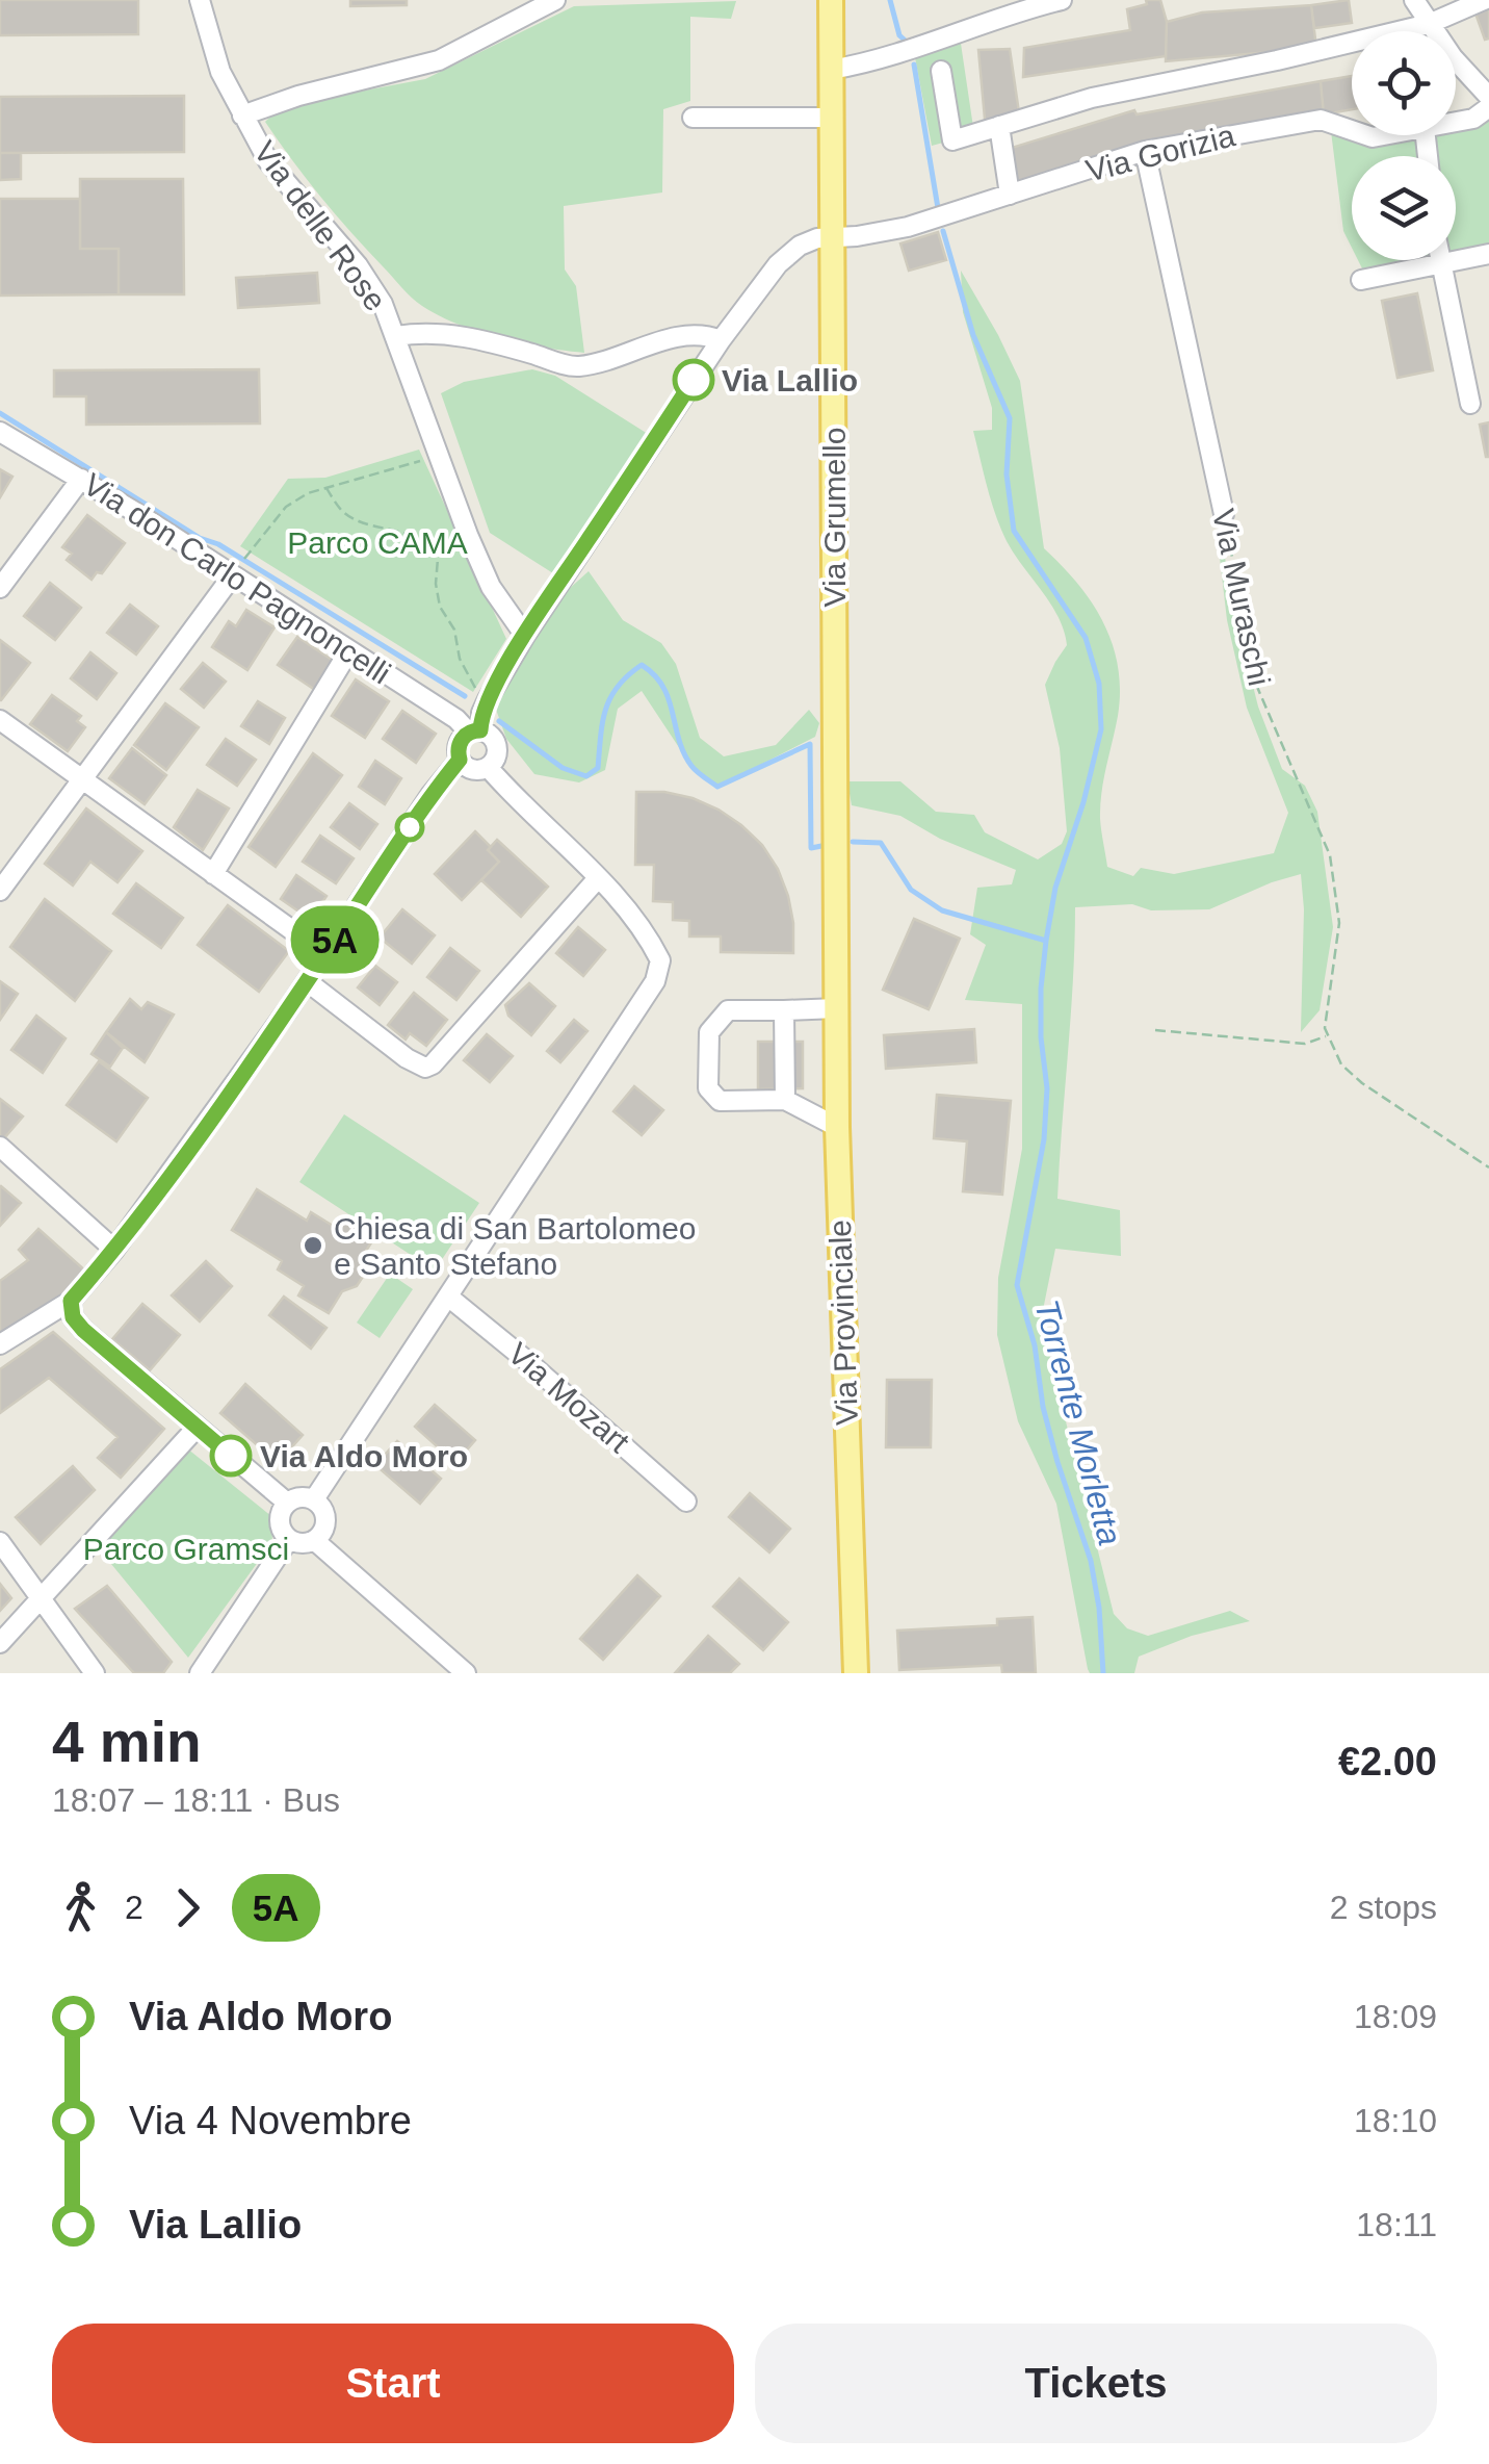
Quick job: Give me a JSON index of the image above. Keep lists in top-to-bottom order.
{
  "streets": {
    "main road": ["Via Grumello", "Via Provinciale"],
    "street": [
      "Via Gorizia",
      "Via delle Rose",
      "Via don Carlo Pagnoncelli",
      "Via Muraschi",
      "Via Mozart"
    ]
  },
  "crossings": [
    ["Via Gorizia", "Via delle Rose"],
    ["Via Gorizia", "Via Grumello"],
    ["Via Gorizia", "Via don Carlo Pagnoncelli"],
    ["Via Gorizia", "Via Muraschi"],
    ["Via Grumello", "Via Provinciale"]
  ],
  "water": ["Torrente Morletta"],
  "parks": ["Parco CAMA", "Parco Gramsci"],
  "places": ["Via Lallio", "Chiesa di San Bartolomeo e Santo Stefano", "Via Aldo Moro"],
  "lines": ["bus line 5A"],
  "page": {
    "on_map": "5A",
    "heading": ["4 min", "18:07 – 18:11 · Bus", "€2.00"],
    "legs": ["2", "5A", "2 stops"],
    "list": [
      {
        "name": "Via Aldo Moro",
        "value": "18:09"
      },
      {
        "name": "Via 4 Novembre",
        "value": "18:10"
      },
      {
        "name": "Via Lallio",
        "value": "18:11"
      }
    ],
    "buttons": ["Start", "Tickets"]
  }
}
